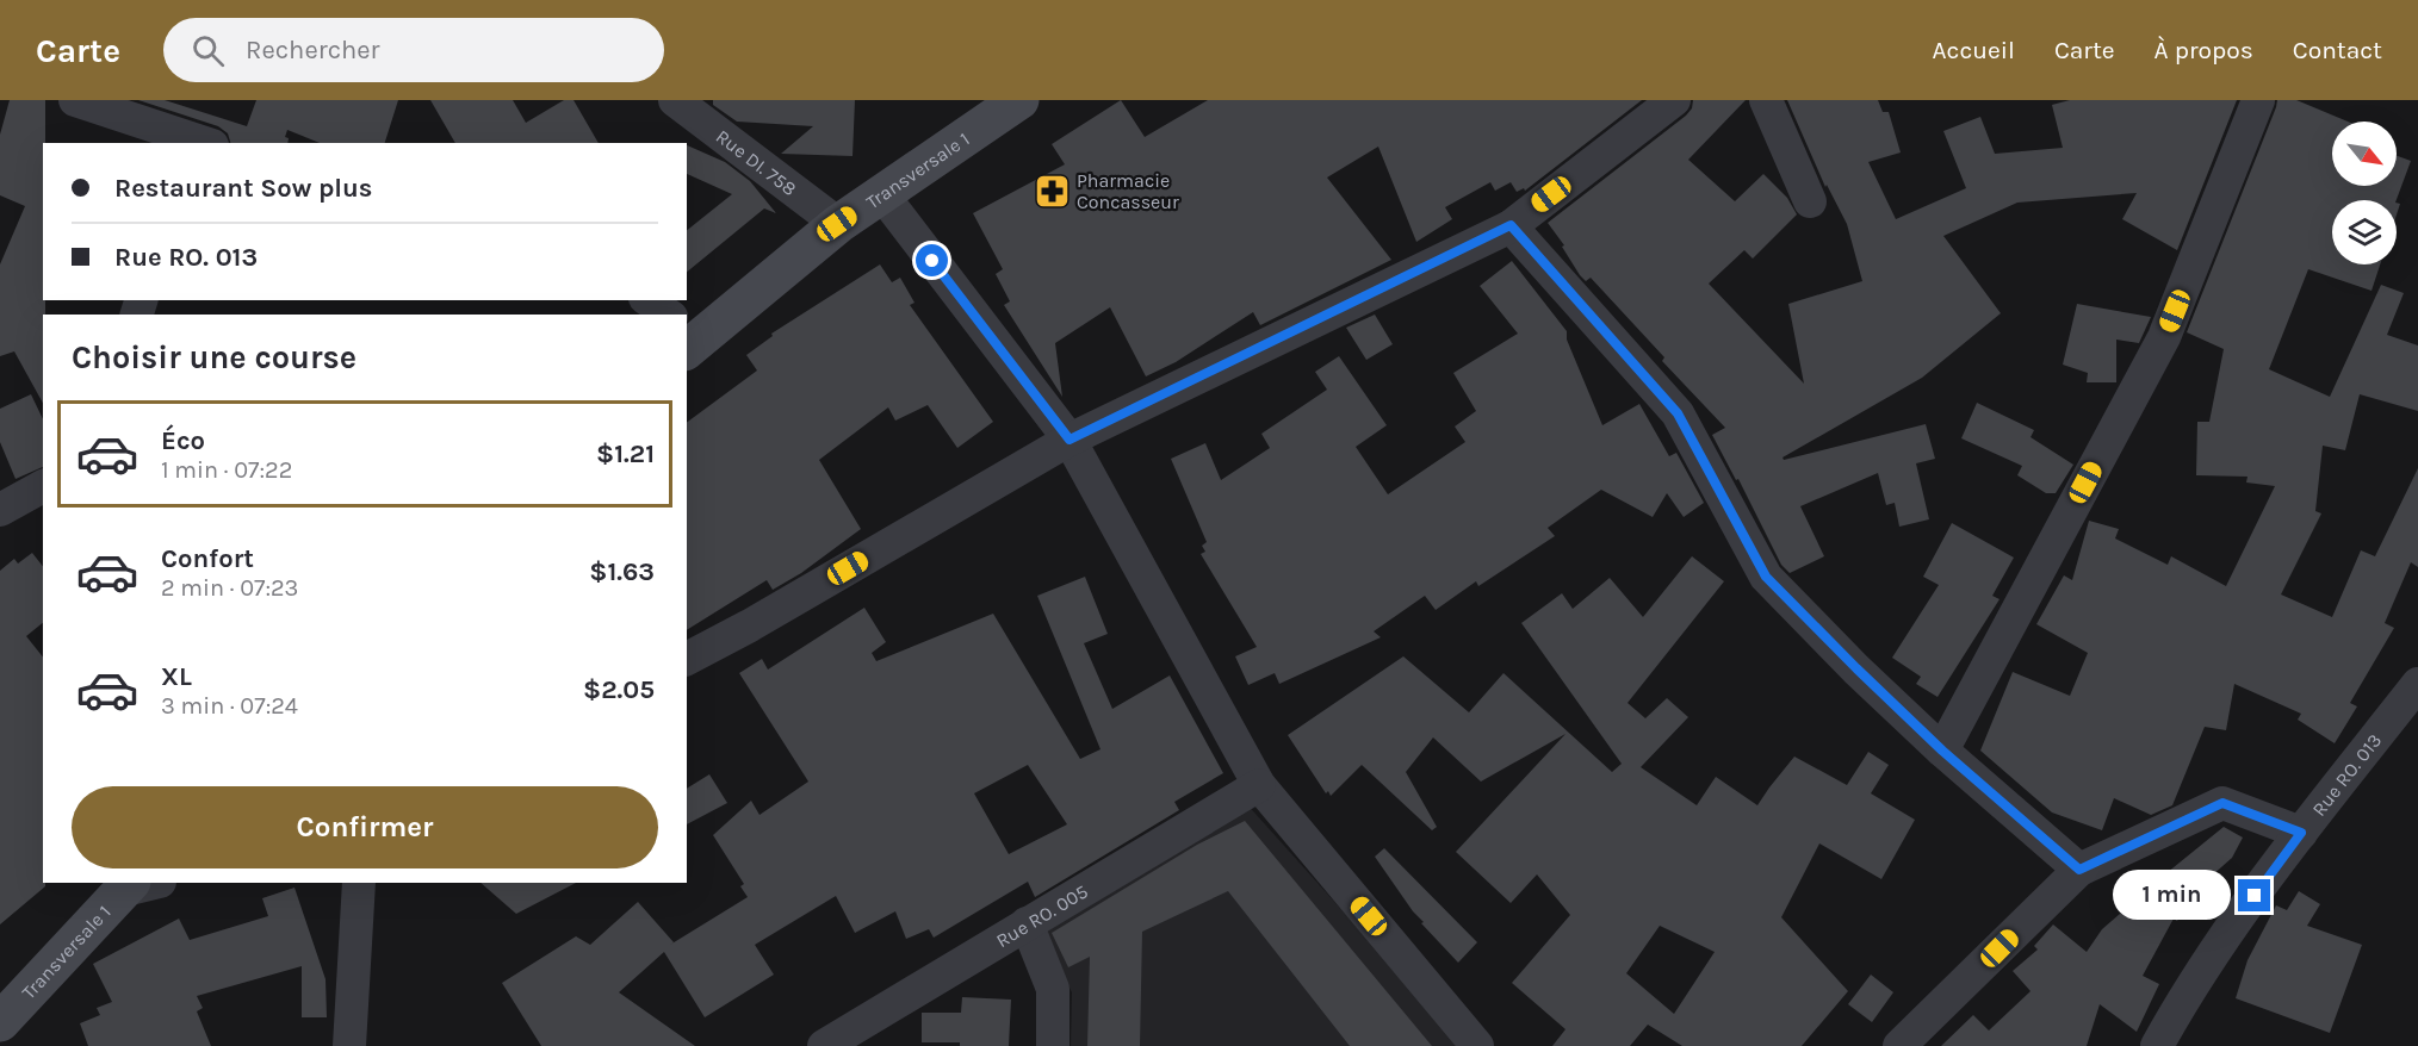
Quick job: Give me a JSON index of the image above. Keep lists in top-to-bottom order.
{
  "streets": {
    "main road": ["Transversale 1"],
    "street": ["Rue DI. 758", "Rue RO. 013", "Rue RO. 005"]
  },
  "crossings": [
    ["Rue DI. 758", "Transversale 1"]
  ],
  "places": {
    "pharmacy": ["Pharmacie Concasseur"]
  },
  "north": "bottom right",
  "page": {
    "header": "Carte",
    "search": "Rechercher",
    "nav": [
      "Accueil",
      "Carte",
      "À propos",
      "Contact"
    ],
    "banner": ["Restaurant Sow plus", "Rue RO. 013"],
    "heading": "Choisir une course",
    "list": [
      {
        "name": "Éco",
        "note": "1 min · 07:22",
        "value": "$1.21"
      },
      {
        "name": "Confort",
        "note": "2 min · 07:23",
        "value": "$1.63"
      },
      {
        "name": "XL",
        "note": "3 min · 07:24",
        "value": "$2.05"
      }
    ],
    "buttons": "Confirmer",
    "bubble": "1 min"
  }
}
